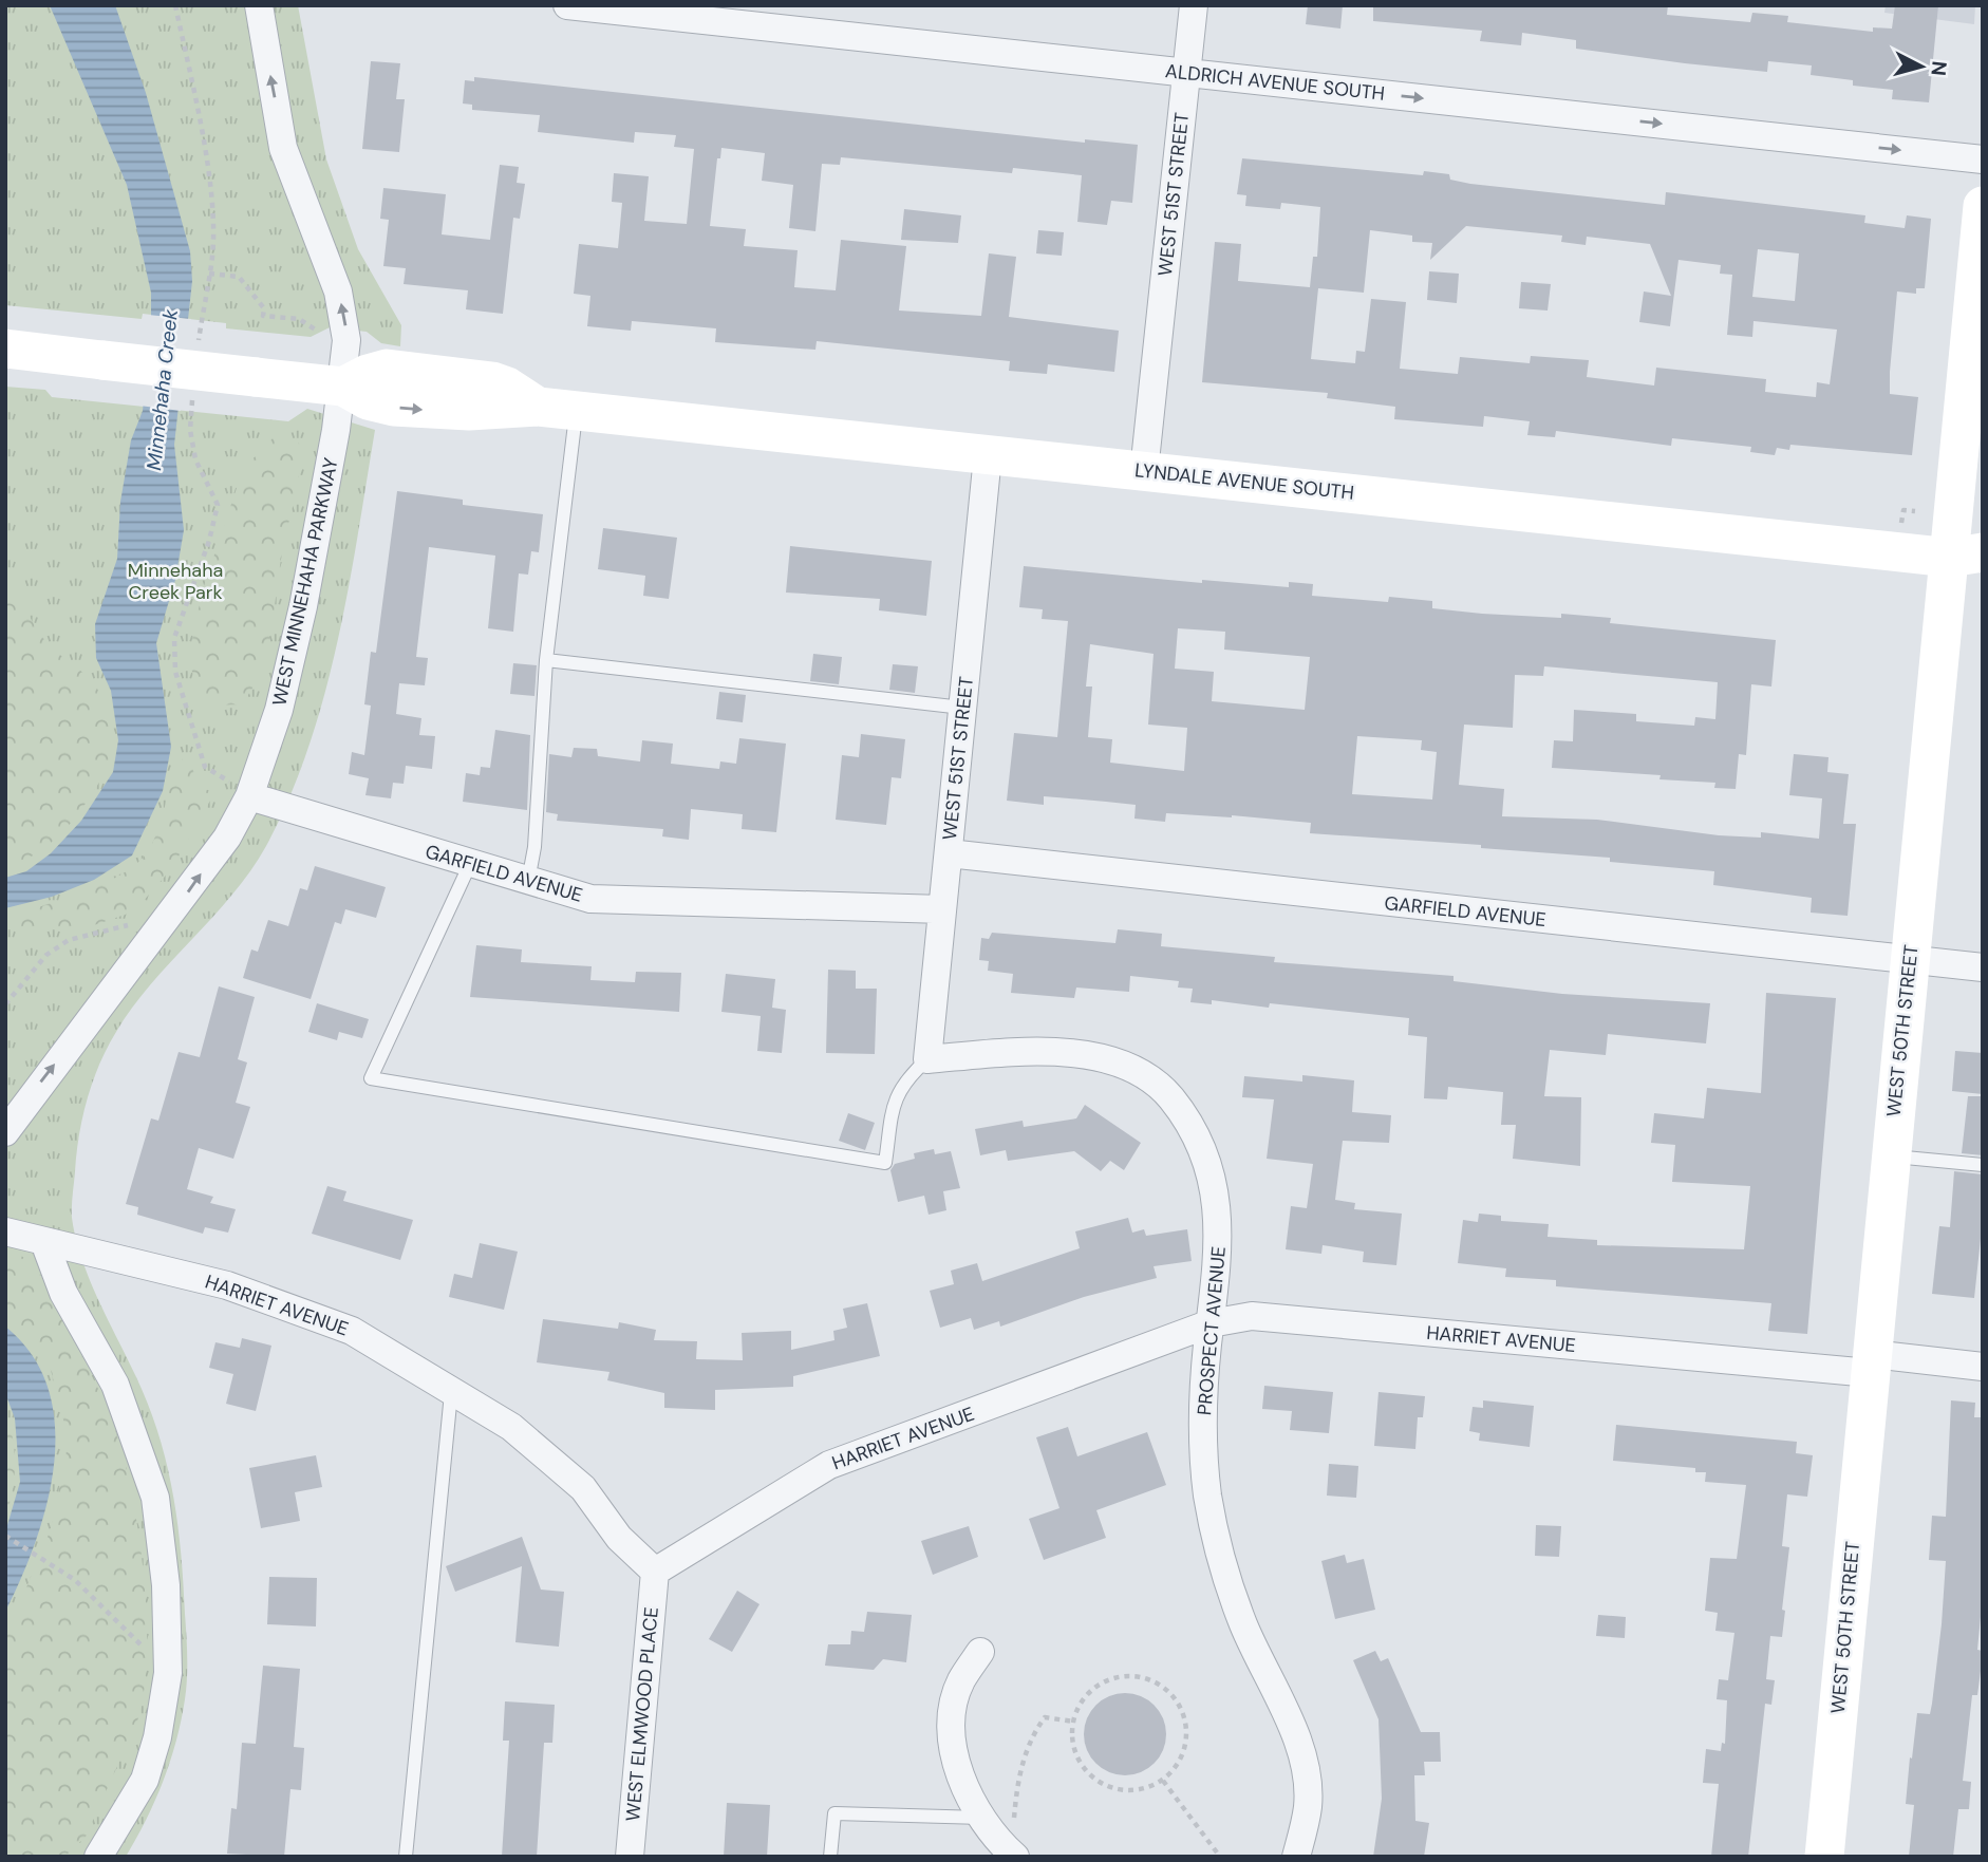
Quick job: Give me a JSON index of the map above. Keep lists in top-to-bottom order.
{
  "streets": {
    "main road": ["LYNDALE AVENUE SOUTH", "WEST 50TH STREET"],
    "street": [
      "ALDRICH AVENUE SOUTH",
      "WEST 51ST STREET",
      "WEST MINNEHAHA PARKWAY",
      "GARFIELD AVENUE",
      "HARRIET AVENUE",
      "PROSPECT AVENUE",
      "WEST ELMWOOD PLACE"
    ]
  },
  "crossings": [
    ["ALDRICH AVENUE SOUTH", "WEST 51ST STREET"],
    ["WEST 51ST STREET", "LYNDALE AVENUE SOUTH"],
    ["WEST 51ST STREET", "GARFIELD AVENUE"],
    ["WEST 51ST STREET", "PROSPECT AVENUE"],
    ["LYNDALE AVENUE SOUTH", "WEST MINNEHAHA PARKWAY"],
    ["LYNDALE AVENUE SOUTH", "WEST 50TH STREET"],
    ["WEST MINNEHAHA PARKWAY", "GARFIELD AVENUE"],
    ["GARFIELD AVENUE", "WEST 50TH STREET"],
    ["WEST 50TH STREET", "HARRIET AVENUE"],
    ["HARRIET AVENUE", "PROSPECT AVENUE"],
    ["HARRIET AVENUE", "WEST ELMWOOD PLACE"]
  ],
  "one_way": ["ALDRICH AVENUE SOUTH", "WEST MINNEHAHA PARKWAY"],
  "water": ["Minnehaha Creek"],
  "parks": ["Minnehaha Creek Park"],
  "north": "right"
}
